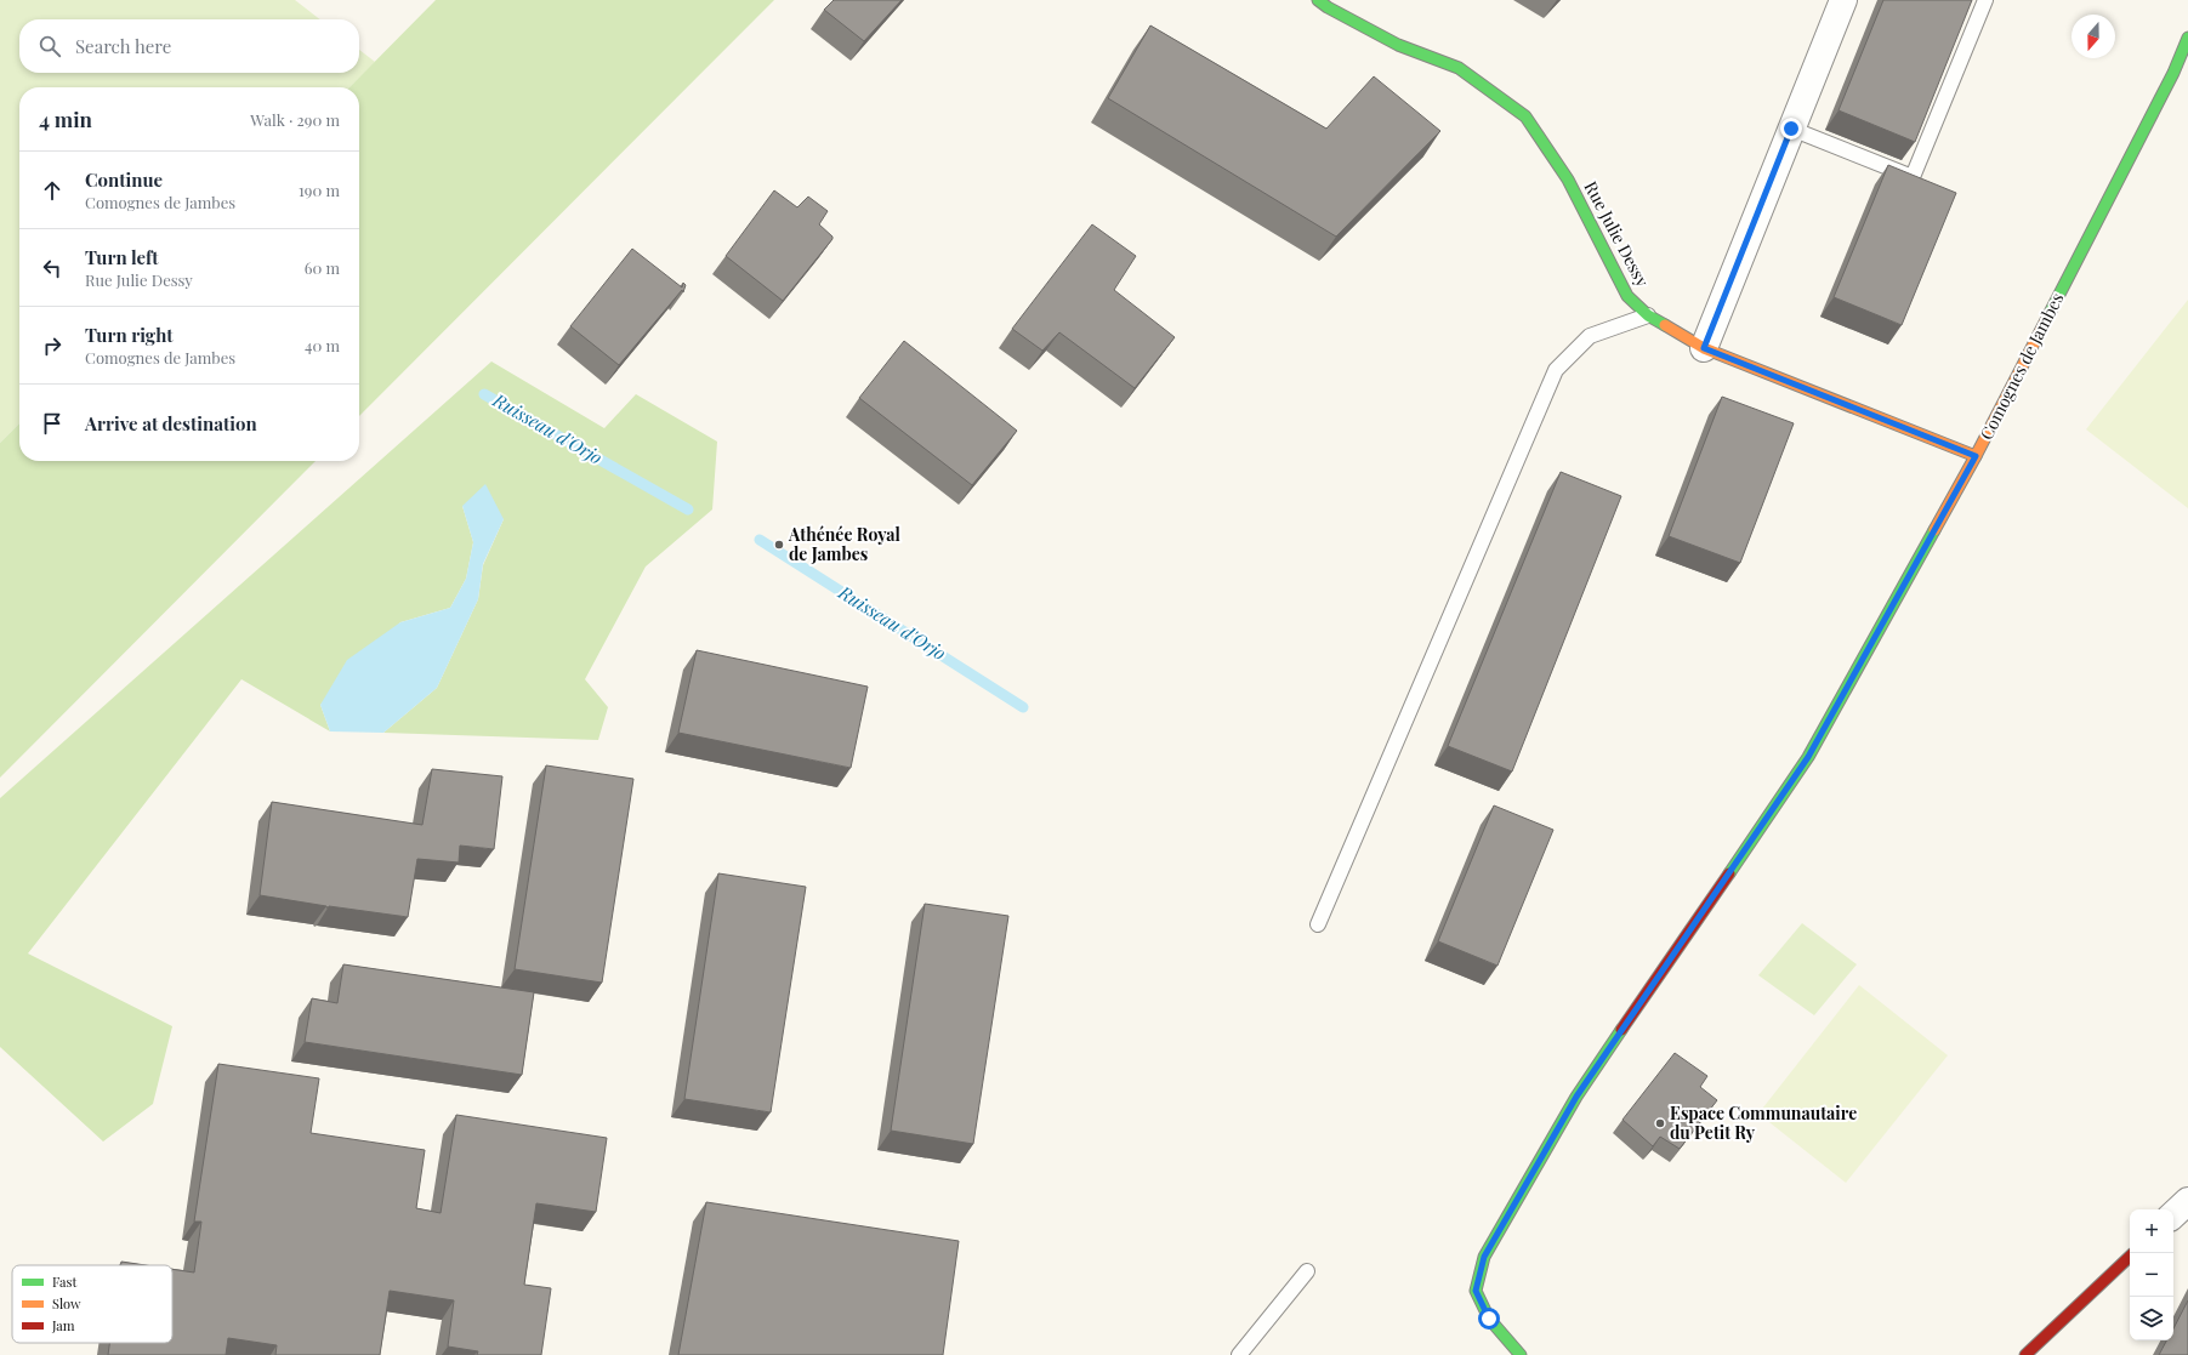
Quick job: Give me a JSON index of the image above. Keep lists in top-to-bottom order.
{
  "streets": {
    "street": ["Rue Julie Dessy", "Comognes de Jambes"]
  },
  "crossings": [
    ["Rue Julie Dessy", "Comognes de Jambes"]
  ],
  "water": ["Ruisseau d'Orjo"],
  "places": ["Athénée Royal de Jambes", "Espace Communautaire du Petit Ry"],
  "legend": ["Fast", "Slow", "Jam"],
  "north": "bottom",
  "page": {
    "search": "Search here",
    "heading": ["4 min", "Walk · 290 m"],
    "list": [
      ["Continue", "Comognes de Jambes", "190 m"],
      ["Turn left", "Rue Julie Dessy", "60 m"],
      ["Turn right", "Comognes de Jambes", "40 m"],
      "Arrive at destination"
    ],
    "map_buttons": ["+", "−"]
  }
}
